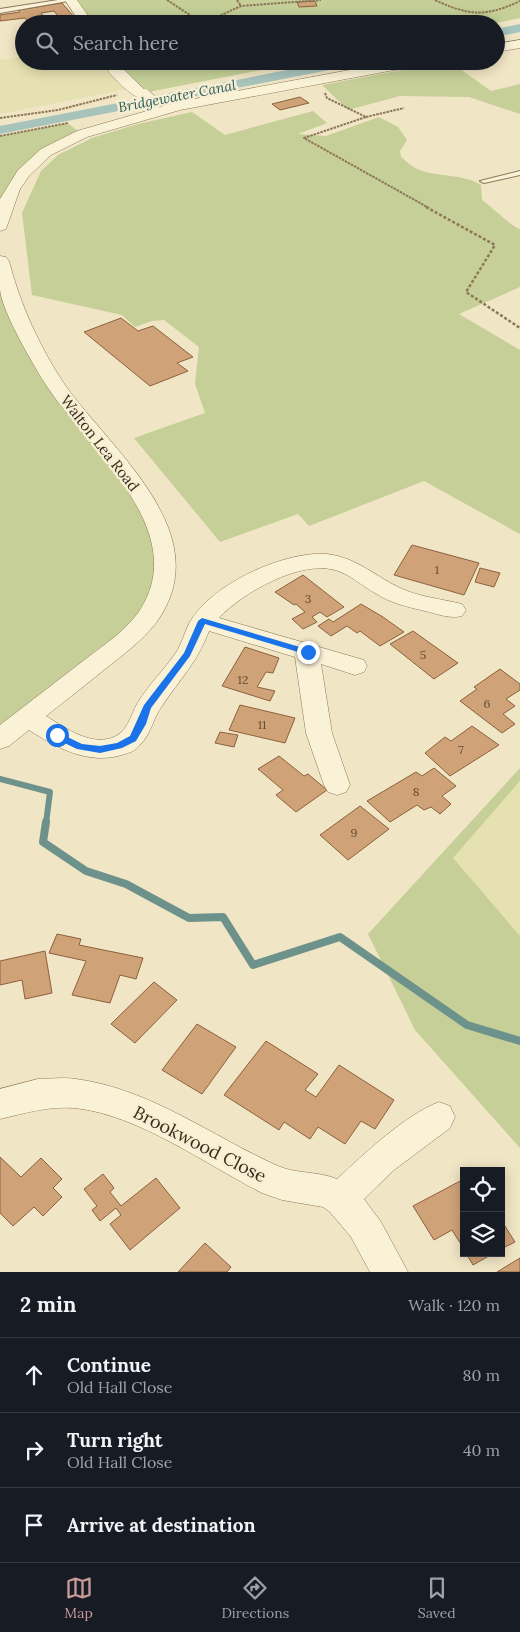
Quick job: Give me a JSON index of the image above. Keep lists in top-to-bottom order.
{
  "streets": {
    "street": ["Walton Lea Road", "Brookwood Close"]
  },
  "water": ["Bridgewater Canal"],
  "house_numbers": [
    "1",
    "3",
    "5",
    "12",
    "6",
    "11",
    "7",
    "8",
    "9"
  ],
  "page": {
    "search": "Search here",
    "heading": ["2 min", "Walk · 120 m"],
    "list": [
      ["Continue", "Old Hall Close", "80 m"],
      ["Turn right", "Old Hall Close", "40 m"],
      "Arrive at destination"
    ],
    "nav": ["Map", "Directions", "Saved"]
  }
}
